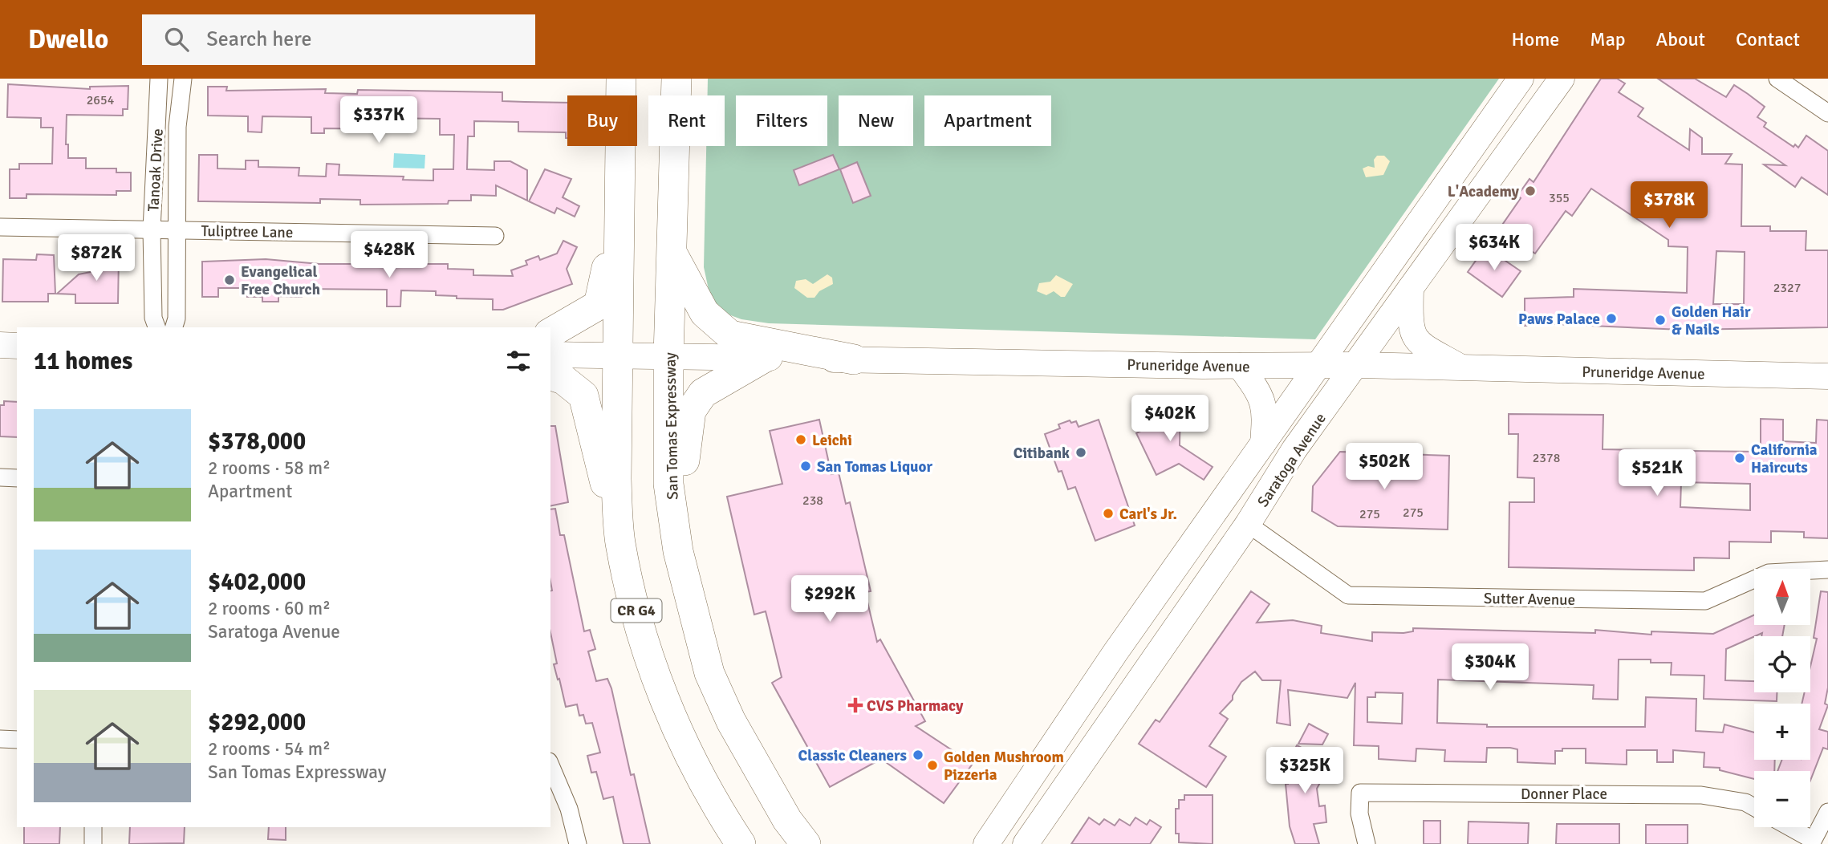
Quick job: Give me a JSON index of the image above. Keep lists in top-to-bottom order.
{
  "streets": {
    "highway": ["San Tomas Expressway", "CR G4"],
    "main road": ["Pruneridge Avenue", "Saratoga Avenue"],
    "street": [
      "Tanoak Drive",
      "Tuliptree Lane",
      "Sutter Avenue",
      "Donner Place"
    ]
  },
  "crossings": [
    ["Tanoak Drive", "Tuliptree Lane"],
    ["Pruneridge Avenue", "San Tomas Expressway"],
    ["Pruneridge Avenue", "Saratoga Avenue"],
    ["Pruneridge Avenue", "CR G4"],
    ["Saratoga Avenue", "Sutter Avenue"]
  ],
  "places": {
    "other": [
      "L'Academy",
      "Evangelical Free Church",
      "Paws Palace",
      "Golden Hair & Nails",
      "Leichi",
      "Citibank",
      "California Haircuts",
      "San Tomas Liquor",
      "Carl's Jr.",
      "Classic Cleaners",
      "Golden Mushroom Pizzeria"
    ],
    "health": ["CVS Pharmacy"]
  },
  "house_numbers": [
    "2654",
    "355",
    "2327",
    "2378",
    "238",
    "275",
    "275"
  ],
  "north": "top",
  "page": {
    "header": "Dwello",
    "search": "Search here",
    "nav": [
      "Home",
      "Map",
      "About",
      "Contact"
    ],
    "chip": [
      "Buy",
      "Rent",
      "Filters",
      "New",
      "Apartment"
    ],
    "price": [
      "$337K",
      "$378K",
      "$634K",
      "$428K",
      "$872K",
      "$402K",
      "$502K",
      "$521K",
      "$292K",
      "$304K",
      "$325K"
    ],
    "heading": "11 homes",
    "list": [
      {
        "name": "$378,000",
        "note": "2 rooms · 58 m² · Apartment"
      },
      {
        "name": "$402,000",
        "note": "2 rooms · 60 m² · Saratoga Avenue"
      },
      {
        "name": "$292,000",
        "note": "2 rooms · 54 m² · San Tomas Expressway"
      }
    ],
    "map_buttons": ["+", "−"]
  }
}
